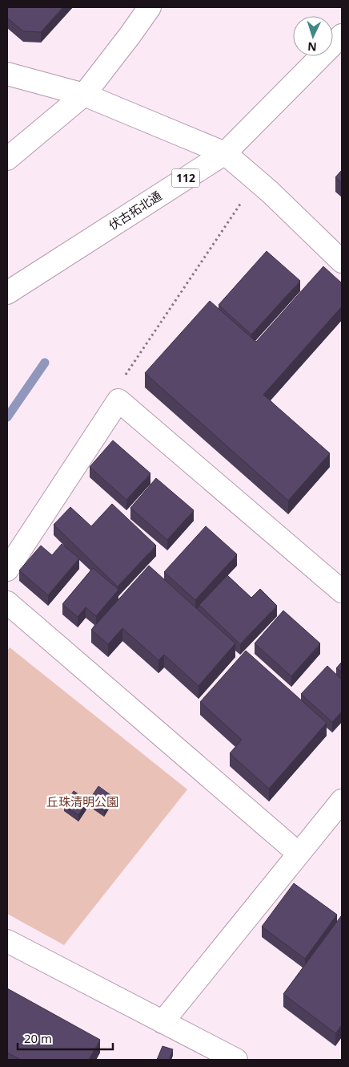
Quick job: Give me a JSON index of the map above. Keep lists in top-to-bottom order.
{
  "streets": {
    "street": ["112", "伏古拓北通"]
  },
  "parks": ["丘珠清明公園"],
  "scale_bar": "20 m",
  "north": "bottom"
}
